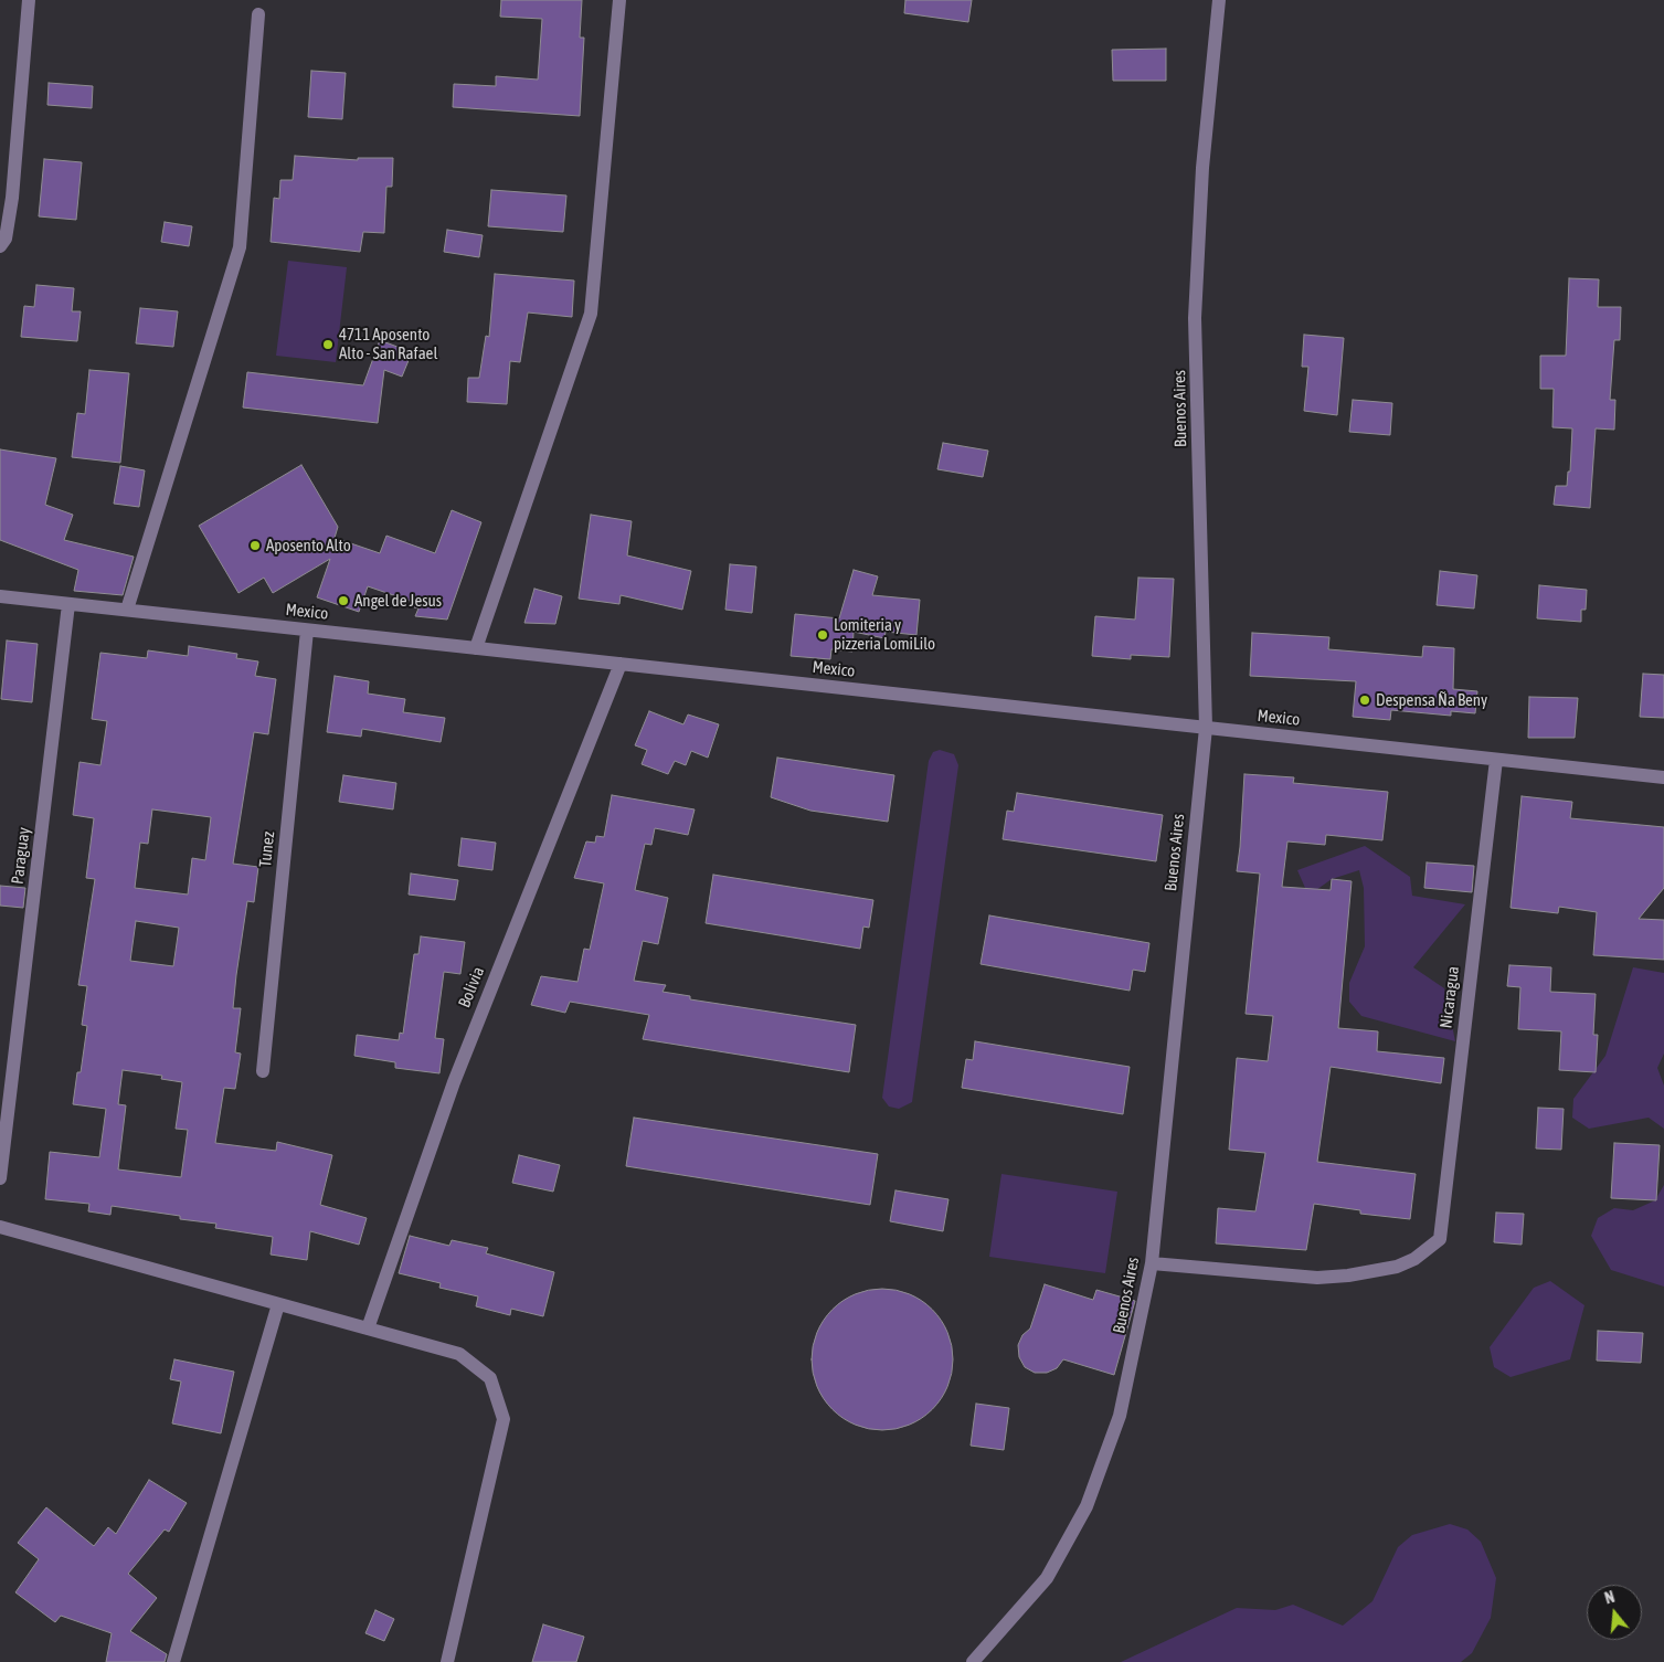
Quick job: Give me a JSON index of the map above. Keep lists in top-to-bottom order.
{
  "streets": {
    "street": [
      "Buenos Aires",
      "Mexico",
      "Tunez",
      "Paraguay",
      "Bolivia",
      "Nicaragua"
    ]
  },
  "crossings": [
    ["Buenos Aires", "Mexico"],
    ["Buenos Aires", "Nicaragua"],
    ["Mexico", "Tunez"],
    ["Mexico", "Paraguay"],
    ["Mexico", "Bolivia"],
    ["Mexico", "Nicaragua"]
  ],
  "places": [
    "4711 Aposento Alto - San Rafael",
    "Aposento Alto",
    "Angel de Jesus",
    "Lomiteria y pizzeria LomiLilo",
    "Despensa Ña Beny"
  ],
  "north": "top"
}
